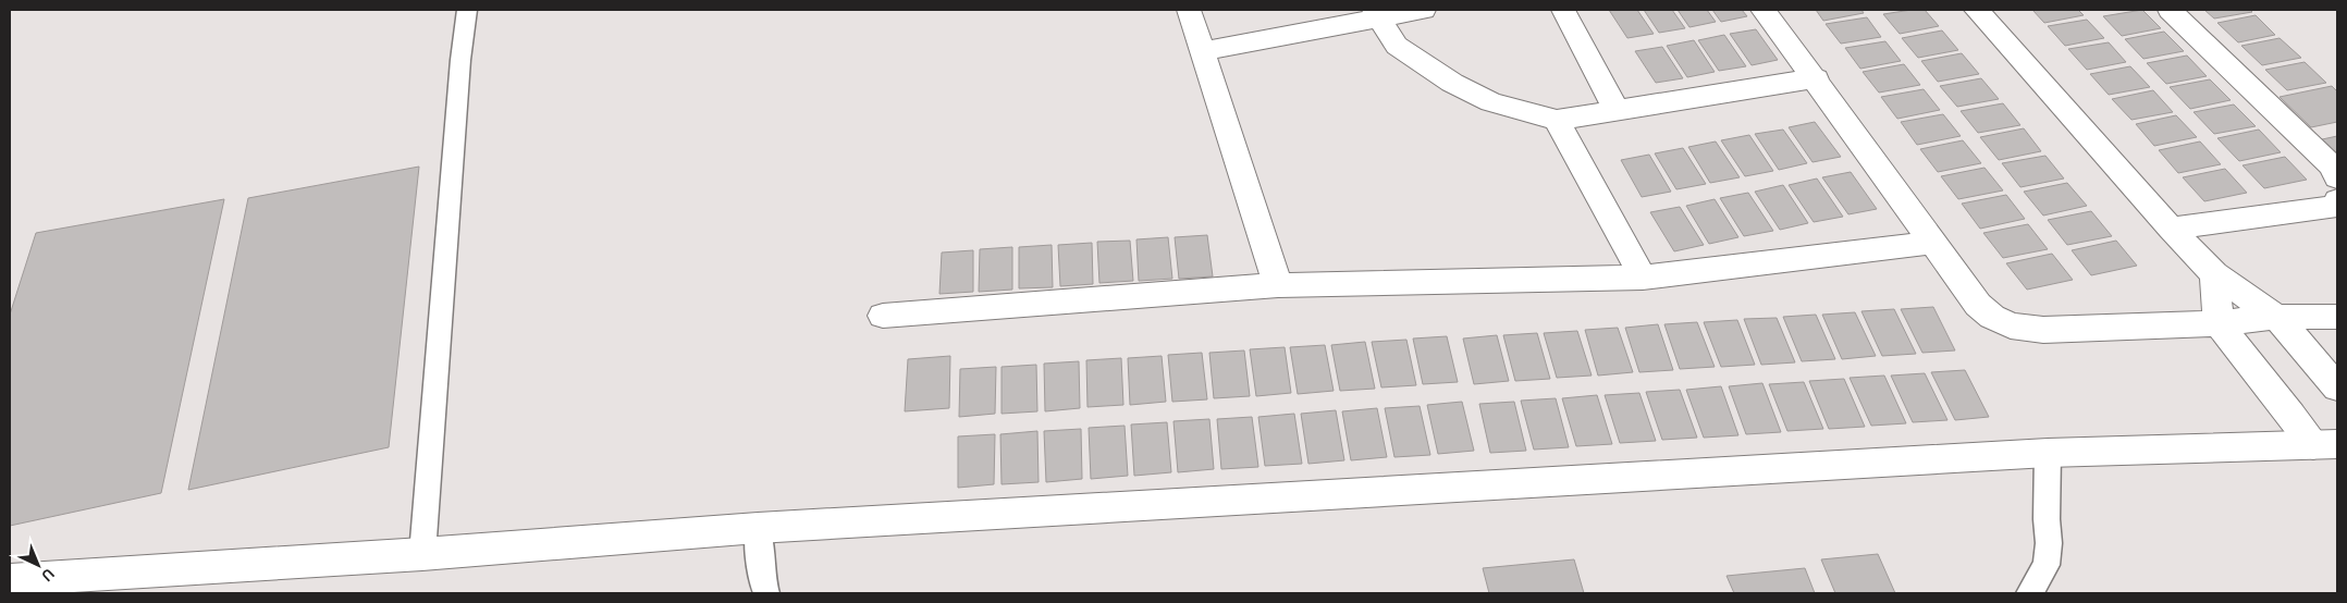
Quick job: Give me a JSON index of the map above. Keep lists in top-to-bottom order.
{
  "north": "bottom right"
}
